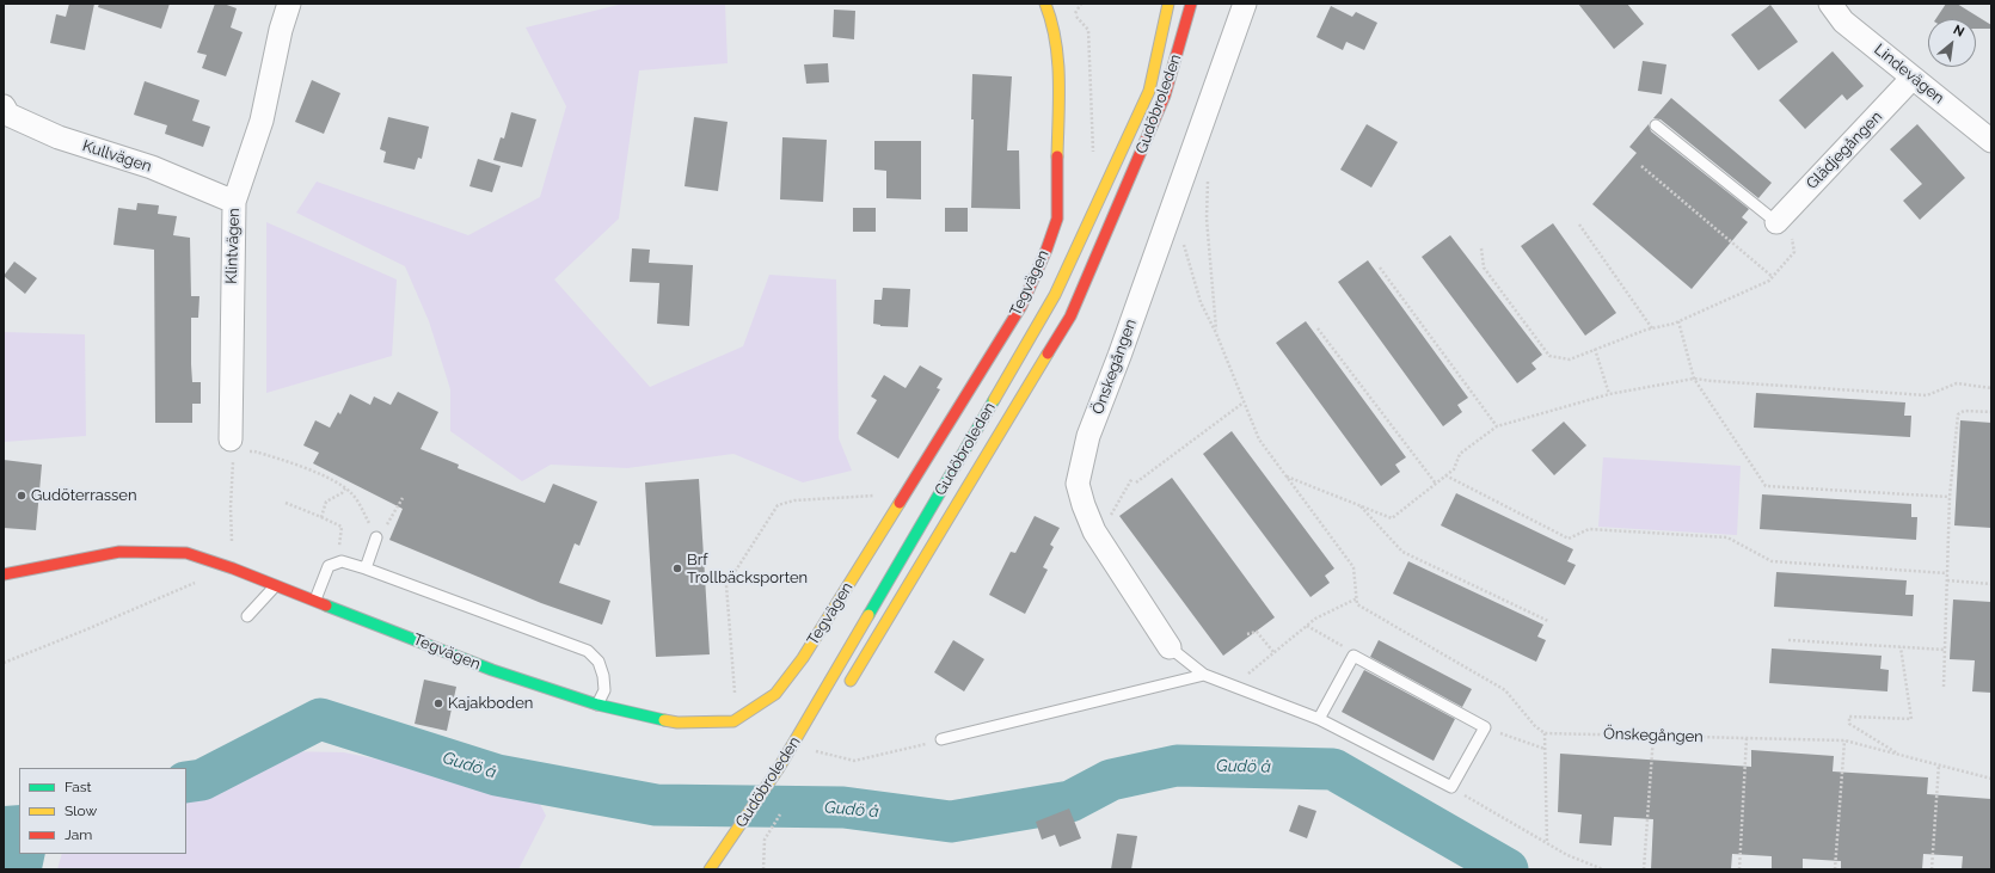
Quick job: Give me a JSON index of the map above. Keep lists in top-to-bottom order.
{
  "streets": {
    "main road": ["Gudöbroleden", "Tegvägen"],
    "street": [
      "Lindevägen",
      "Glädjegången",
      "Kullvägen",
      "Klintvägen",
      "Önskegången"
    ]
  },
  "crossings": [
    ["Lindevägen", "Glädjegången"],
    ["Kullvägen", "Klintvägen"]
  ],
  "water": ["Gudö å"],
  "places": ["Gudöterrassen", "Brf Trollbäcksporten", "Kajakboden"],
  "legend": ["Fast", "Slow", "Jam"],
  "north": "top right"
}
